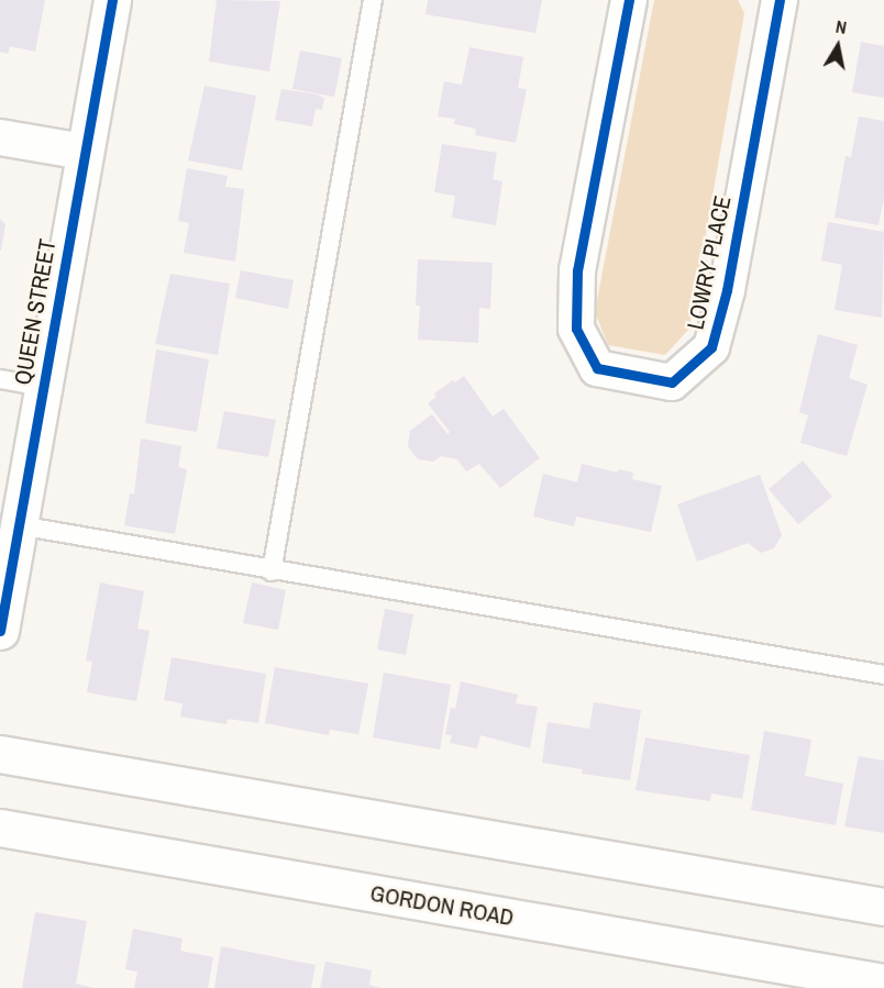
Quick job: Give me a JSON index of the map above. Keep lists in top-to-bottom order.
{
  "streets": {
    "main road": ["QUEEN STREET", "GORDON ROAD"],
    "street": ["LOWRY PLACE"]
  },
  "north": "top"
}
